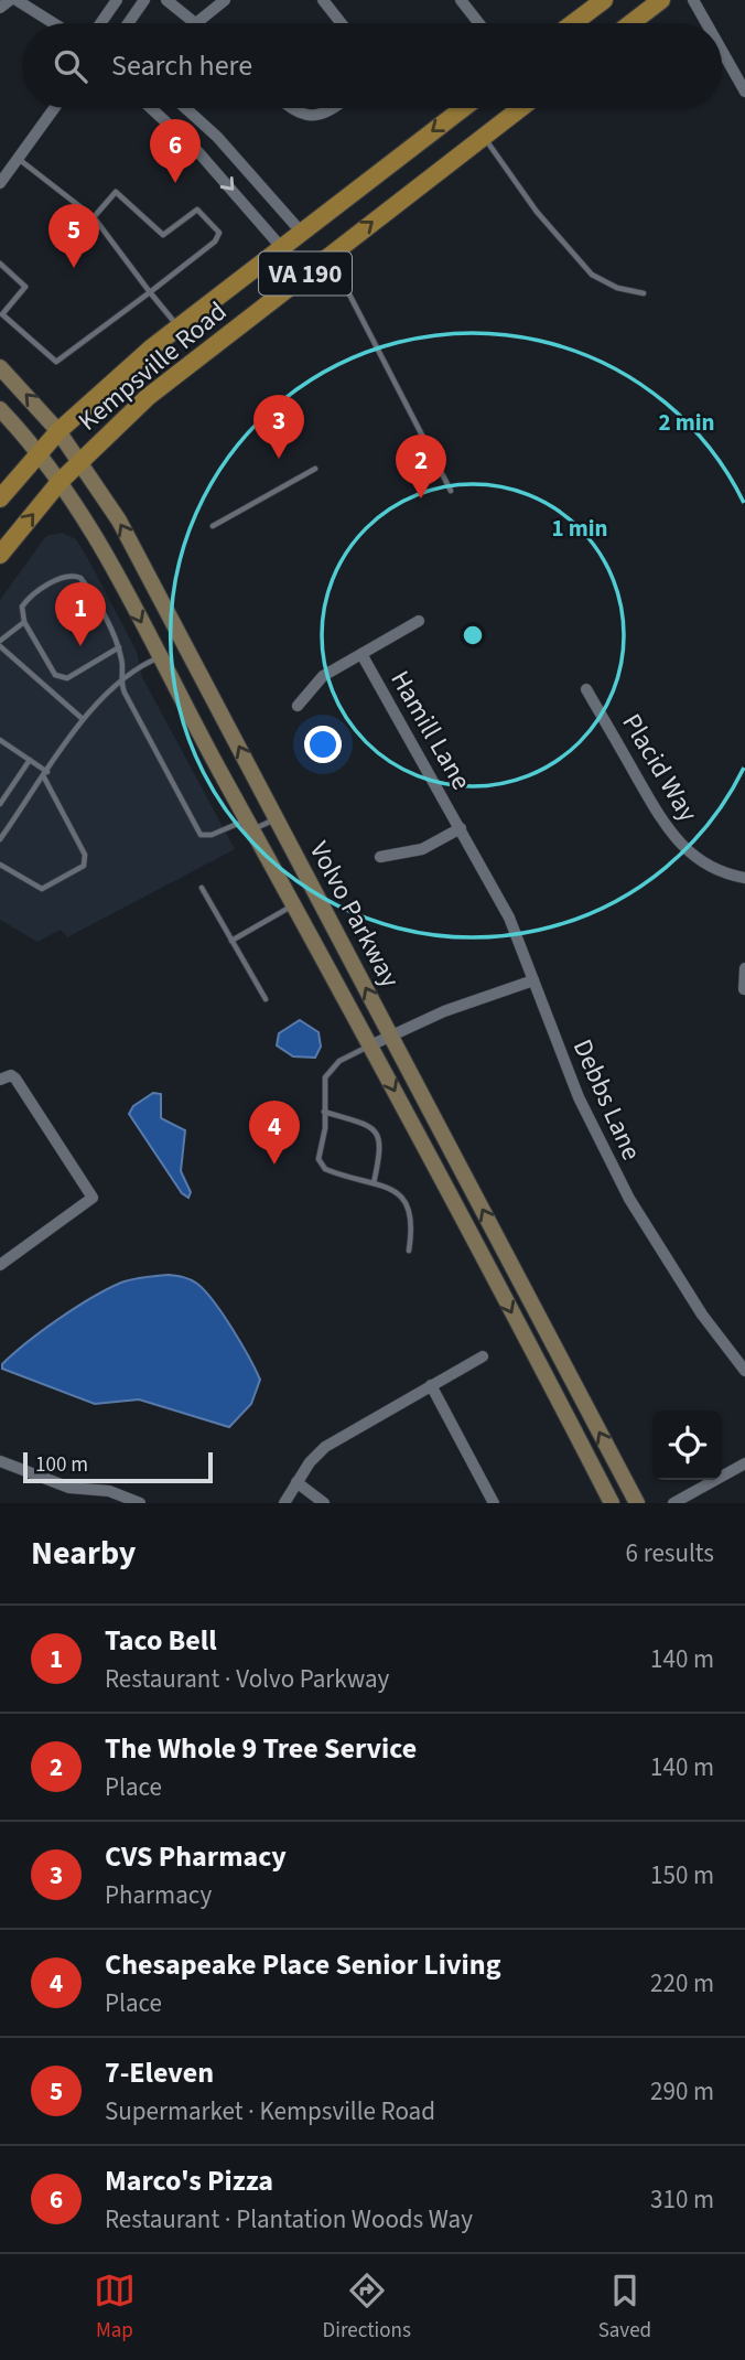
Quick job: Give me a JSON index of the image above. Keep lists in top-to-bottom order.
{
  "streets": {
    "main road": ["VA 190", "Kempsville Road", "Volvo Parkway"],
    "street": ["Hamill Lane", "Placid Way", "Debbs Lane"]
  },
  "crossings": [
    ["Kempsville Road", "Volvo Parkway"],
    ["Hamill Lane", "Debbs Lane"]
  ],
  "scale_bar": "100 m",
  "page": {
    "search": "Search here",
    "pins": [
      "6",
      "5",
      "3",
      "2",
      "1",
      "4"
    ],
    "scale": "100 m",
    "heading": ["Nearby", "6 results"],
    "list": [
      {
        "mark": "1",
        "name": "Taco Bell",
        "note": "Restaurant · Volvo Parkway",
        "value": "140 m"
      },
      {
        "mark": "2",
        "name": "The Whole 9 Tree Service",
        "note": "Place",
        "value": "140 m"
      },
      {
        "mark": "3",
        "name": "CVS Pharmacy",
        "note": "Pharmacy",
        "value": "150 m"
      },
      {
        "mark": "4",
        "name": "Chesapeake Place Senior Living",
        "note": "Place",
        "value": "220 m"
      },
      {
        "mark": "5",
        "name": "7-Eleven",
        "note": "Supermarket · Kempsville Road",
        "value": "290 m"
      },
      {
        "mark": "6",
        "name": "Marco's Pizza",
        "note": "Restaurant · Plantation Woods Way",
        "value": "310 m"
      }
    ],
    "nav": ["Map", "Directions", "Saved"]
  },
  "rings": ["2 min", "1 min"]
}
